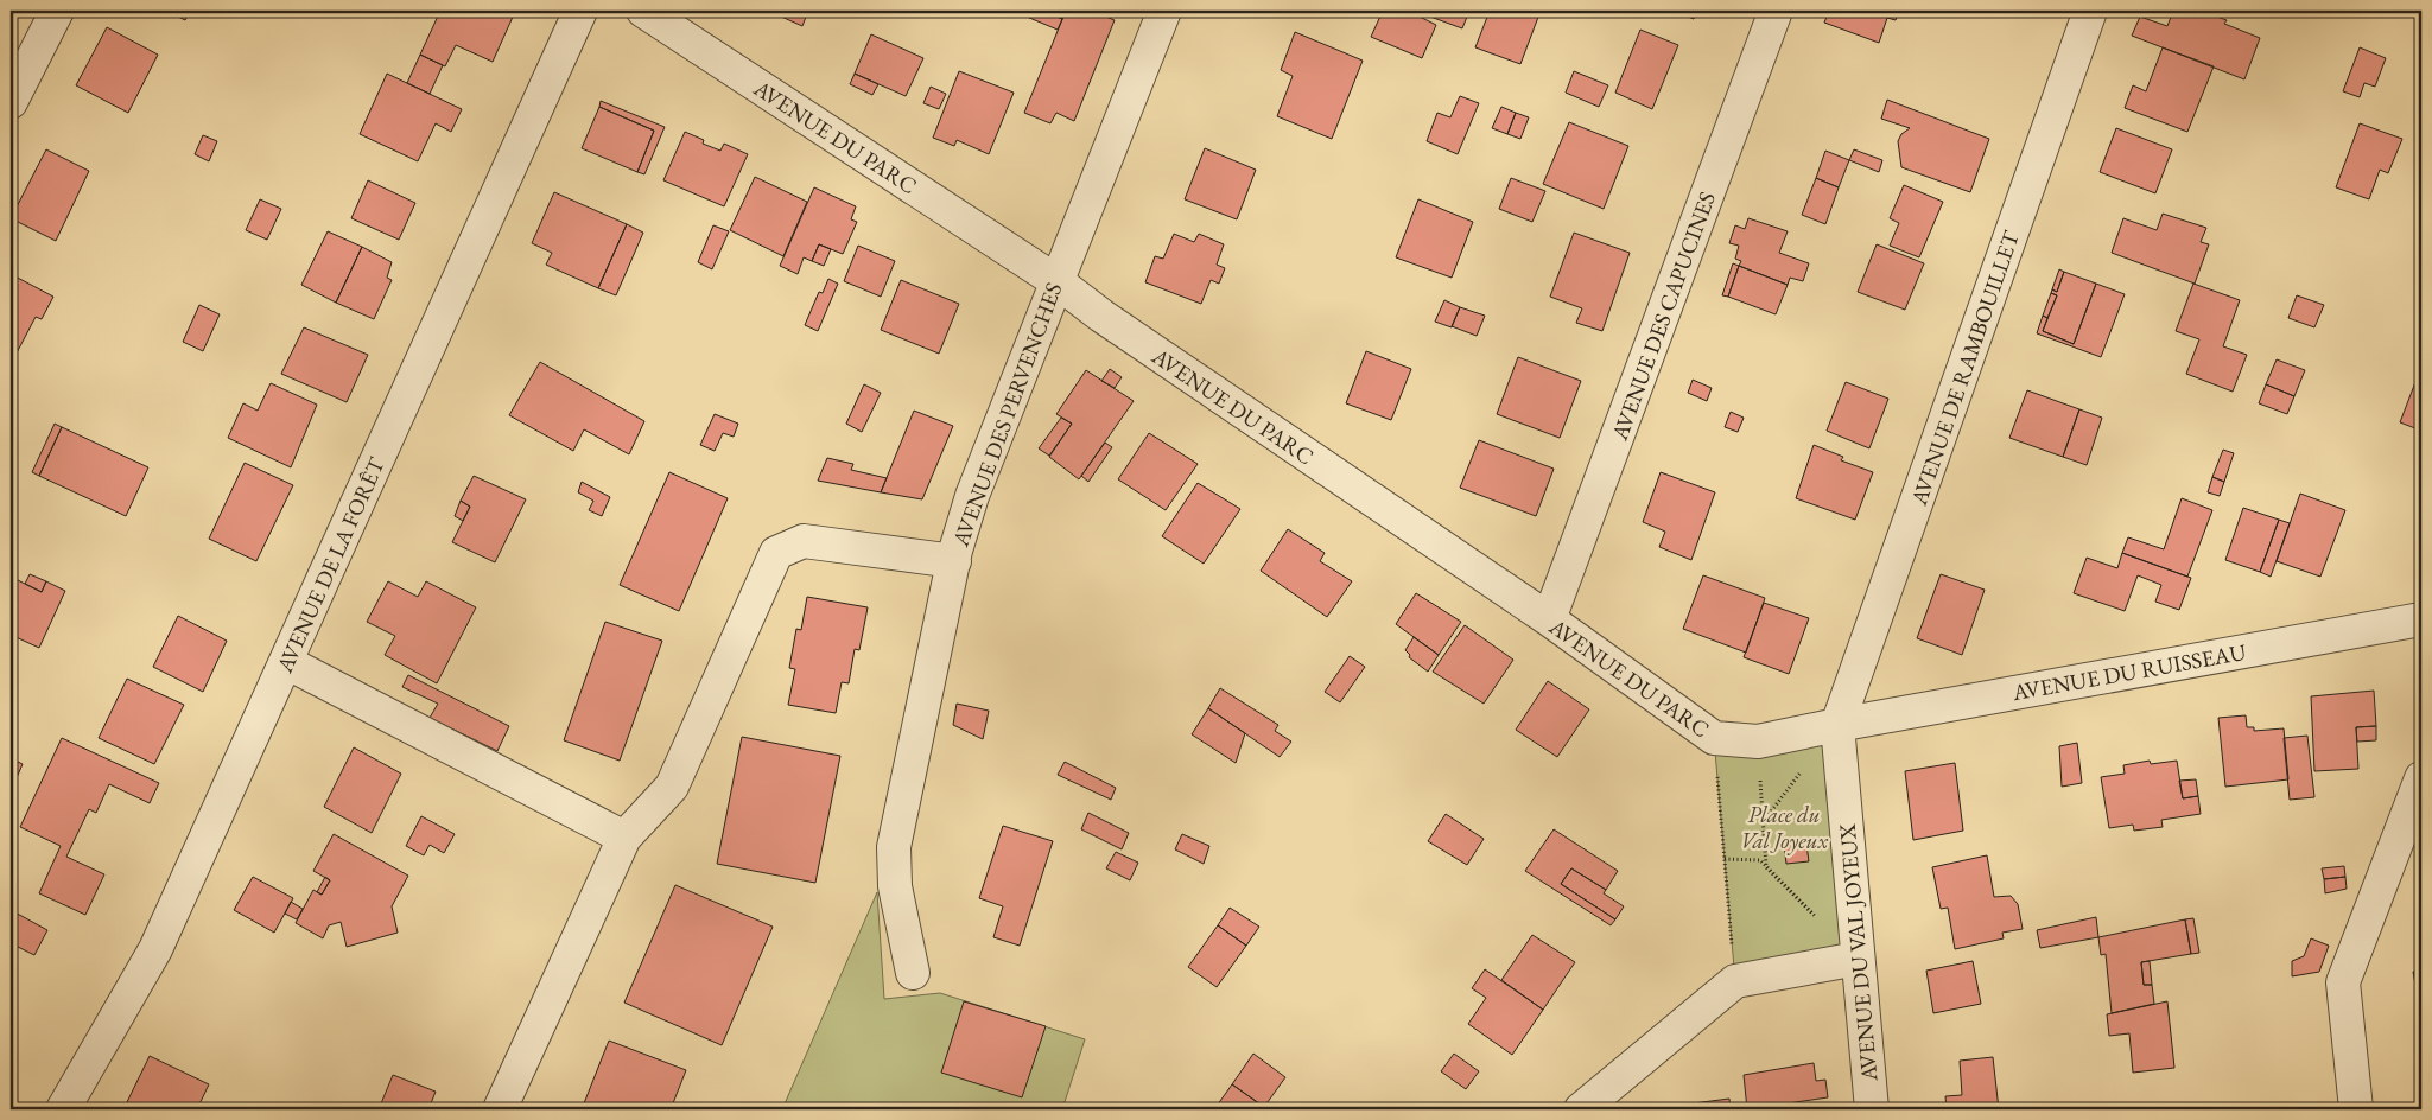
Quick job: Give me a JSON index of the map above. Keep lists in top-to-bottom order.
{
  "streets": {
    "street": [
      "AVENUE DU PARC",
      "AVENUE DES CAPUCINES",
      "AVENUE DE RAMBOUILLET",
      "AVENUE DES PERVENCHES",
      "AVENUE DE LA FORÊT",
      "AVENUE DU RUISSEAU",
      "AVENUE DU VAL JOYEUX"
    ]
  },
  "crossings": [
    ["AVENUE DU PARC", "AVENUE DES CAPUCINES"],
    ["AVENUE DU PARC", "AVENUE DE RAMBOUILLET"],
    ["AVENUE DU PARC", "AVENUE DES PERVENCHES"],
    ["AVENUE DU PARC", "AVENUE DU RUISSEAU"],
    ["AVENUE DU PARC", "AVENUE DU VAL JOYEUX"],
    ["AVENUE DE RAMBOUILLET", "AVENUE DU RUISSEAU"],
    ["AVENUE DE RAMBOUILLET", "AVENUE DU VAL JOYEUX"],
    ["AVENUE DU RUISSEAU", "AVENUE DU VAL JOYEUX"]
  ],
  "parks": ["Place du Val Joyeux"]
}
